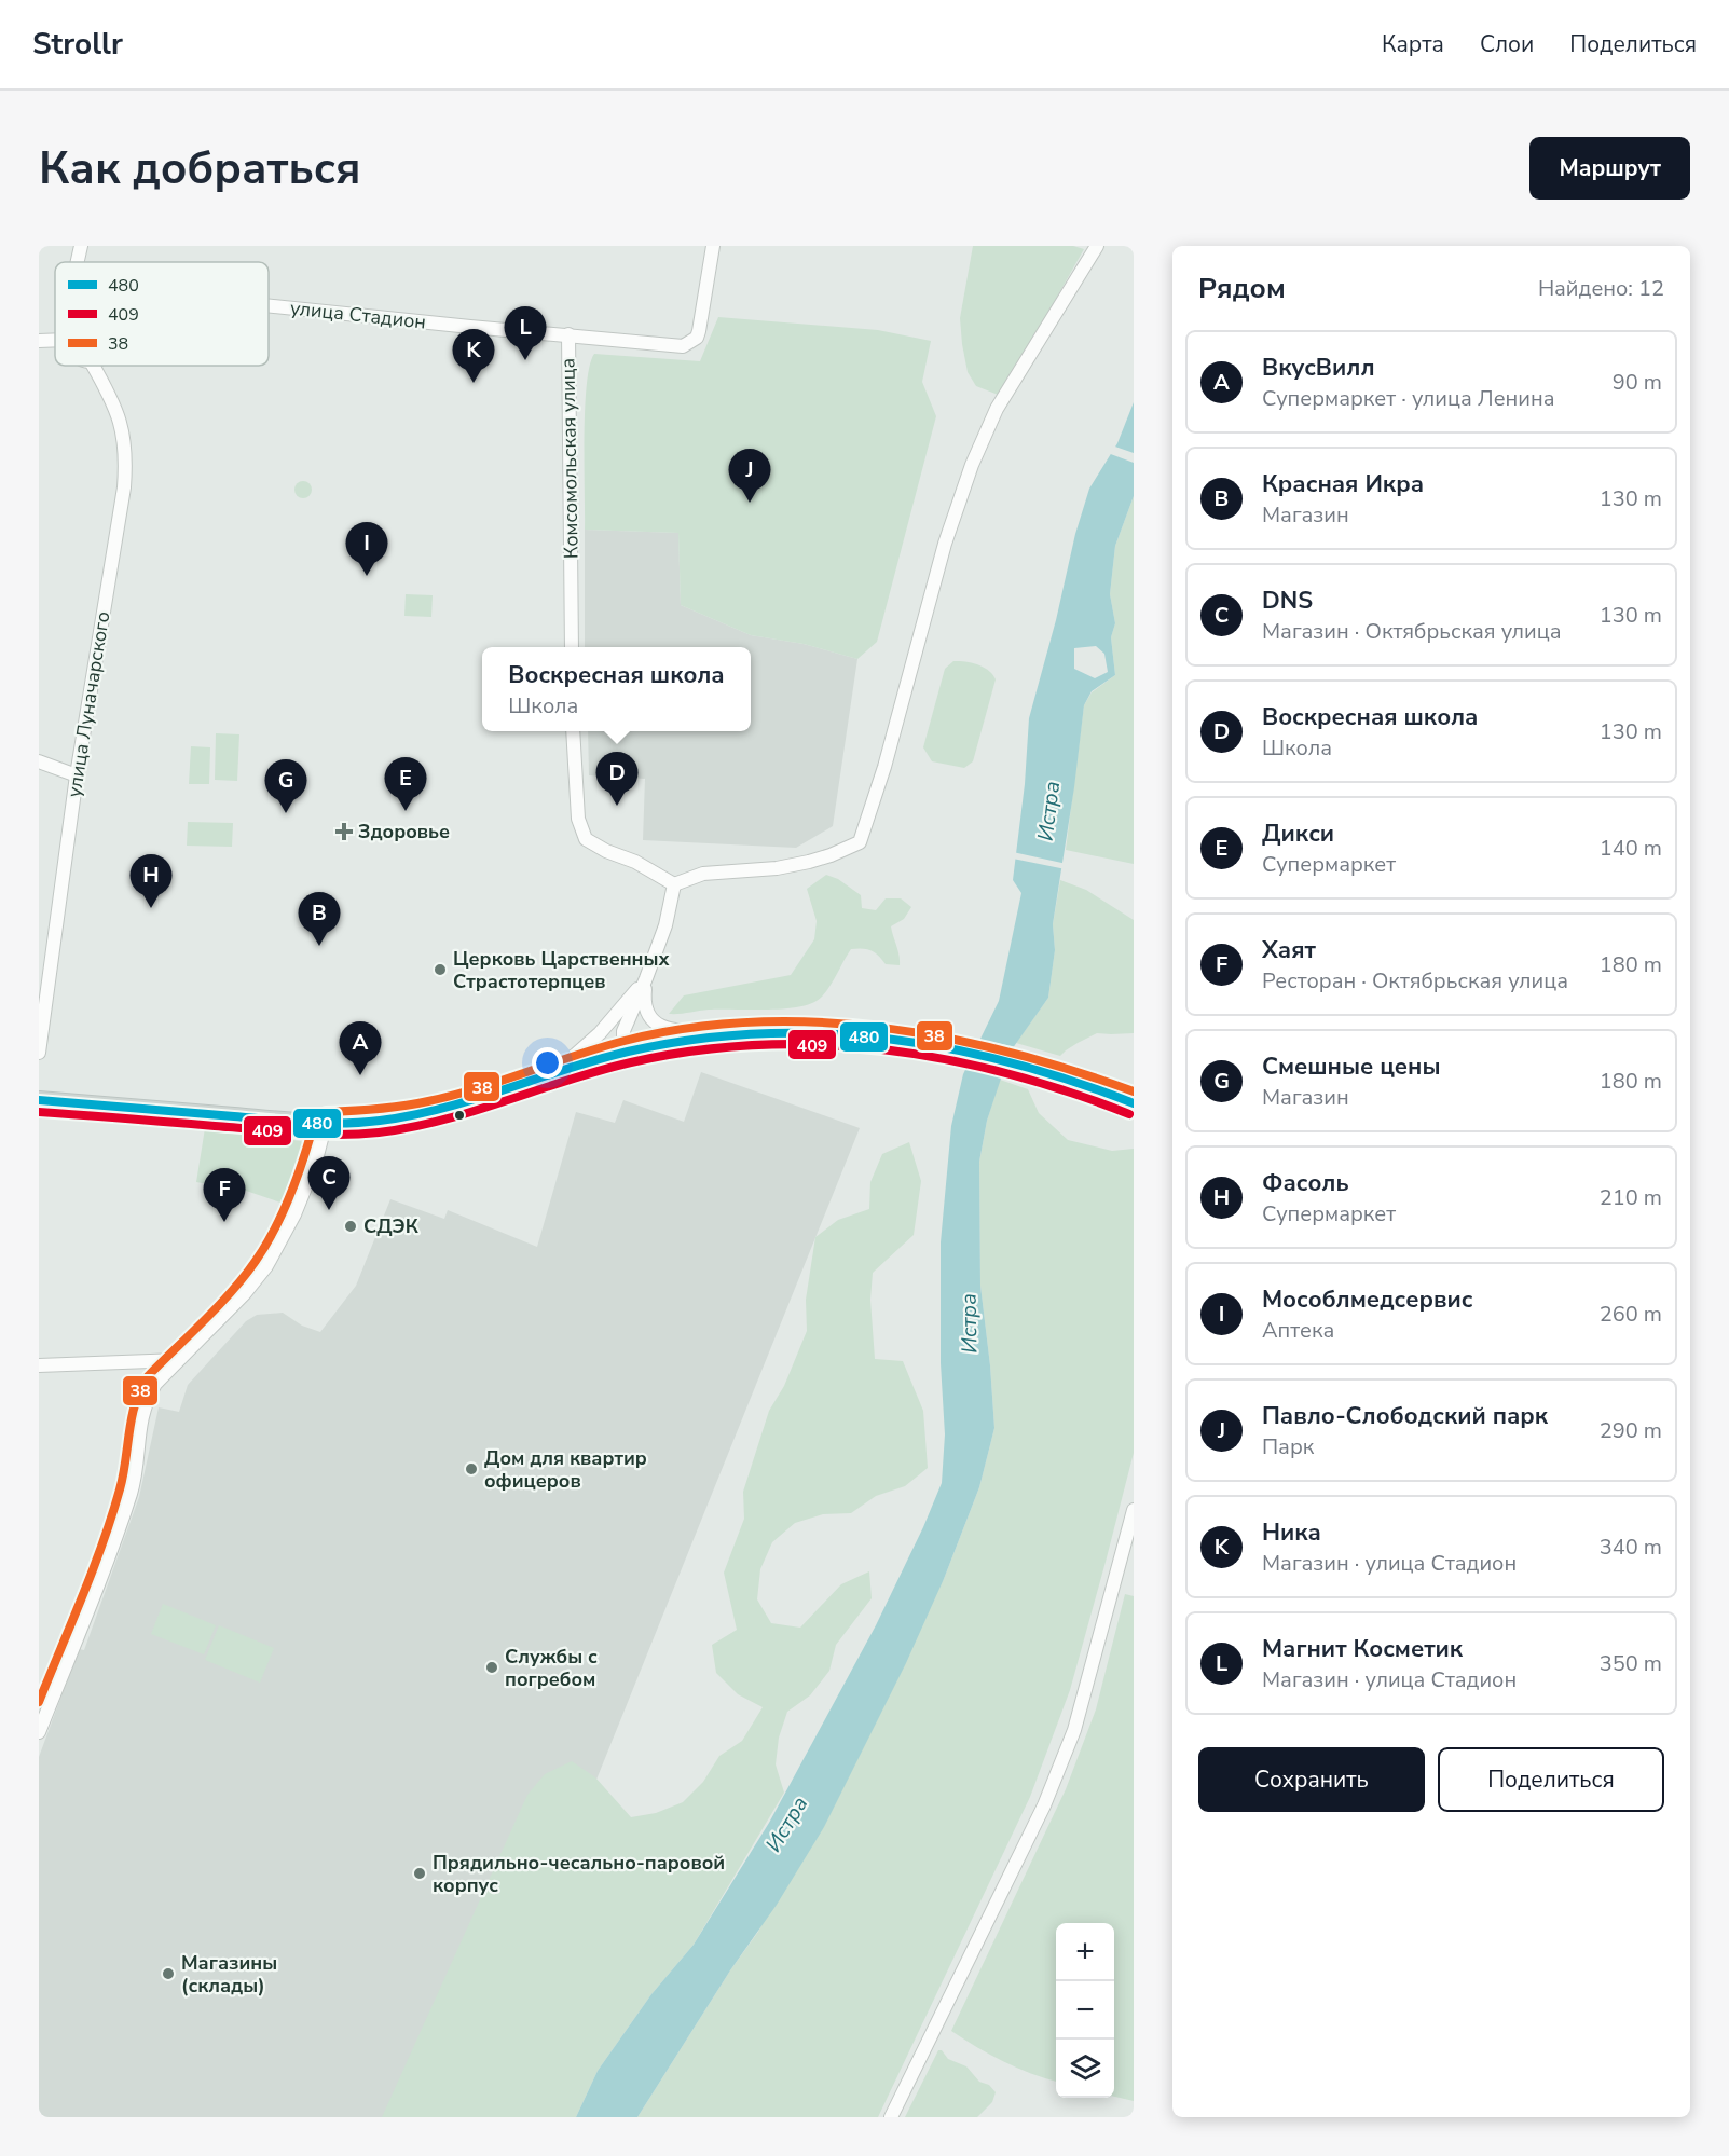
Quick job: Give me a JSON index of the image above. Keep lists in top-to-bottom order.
{
  "streets": {
    "street": ["улица Стадион", "Комсомольская улица", "улица Луначарского"]
  },
  "crossings": [
    ["улица Стадион", "Комсомольская улица"]
  ],
  "water": ["Истра"],
  "places": {
    "health": ["Здоровье"],
    "other": [
      "Церковь Царственных Страстотерпцев",
      "СДЭК",
      "Дом для квартир офицеров",
      "Службы с погребом",
      "Прядильно-чесально-паровой корпус",
      "Магазины (склады)"
    ]
  },
  "lines": ["transit line 38", "transit line 480", "transit line 409"],
  "legend": ["480", "409", "38"],
  "page": {
    "header": "Strollr",
    "nav": ["Карта", "Слои", "Поделиться"],
    "buttons": [
      "Маршрут",
      ["Сохранить", "Поделиться"]
    ],
    "title": "Как добраться",
    "heading": ["Рядом", "Найдено: 12"],
    "pins": [
      "L",
      "K",
      "J",
      "I",
      "D",
      "E",
      "G",
      "H",
      "B",
      "A",
      "C",
      "F"
    ],
    "list": [
      {
        "mark": "A",
        "name": "ВкусВилл",
        "note": "Супермаркет · улица Ленина",
        "value": "90 m"
      },
      {
        "mark": "B",
        "name": "Красная Икра",
        "note": "Магазин",
        "value": "130 m"
      },
      {
        "mark": "C",
        "name": "DNS",
        "note": "Магазин · Октябрьская улица",
        "value": "130 m"
      },
      {
        "mark": "D",
        "name": "Воскресная школа",
        "note": "Школа",
        "value": "130 m"
      },
      {
        "mark": "E",
        "name": "Дикси",
        "note": "Супермаркет",
        "value": "140 m"
      },
      {
        "mark": "F",
        "name": "Хаят",
        "note": "Ресторан · Октябрьская улица",
        "value": "180 m"
      },
      {
        "mark": "G",
        "name": "Смешные цены",
        "note": "Магазин",
        "value": "180 m"
      },
      {
        "mark": "H",
        "name": "Фасоль",
        "note": "Супермаркет",
        "value": "210 m"
      },
      {
        "mark": "I",
        "name": "Мособлмедсервис",
        "note": "Аптека",
        "value": "260 m"
      },
      {
        "mark": "J",
        "name": "Павло-Слободский парк",
        "note": "Парк",
        "value": "290 m"
      },
      {
        "mark": "K",
        "name": "Ника",
        "note": "Магазин · улица Стадион",
        "value": "340 m"
      },
      {
        "mark": "L",
        "name": "Магнит Косметик",
        "note": "Магазин · улица Стадион",
        "value": "350 m"
      }
    ],
    "popup": ["Воскресная школа", "Школа"],
    "map_buttons": ["+", "−"]
  }
}
